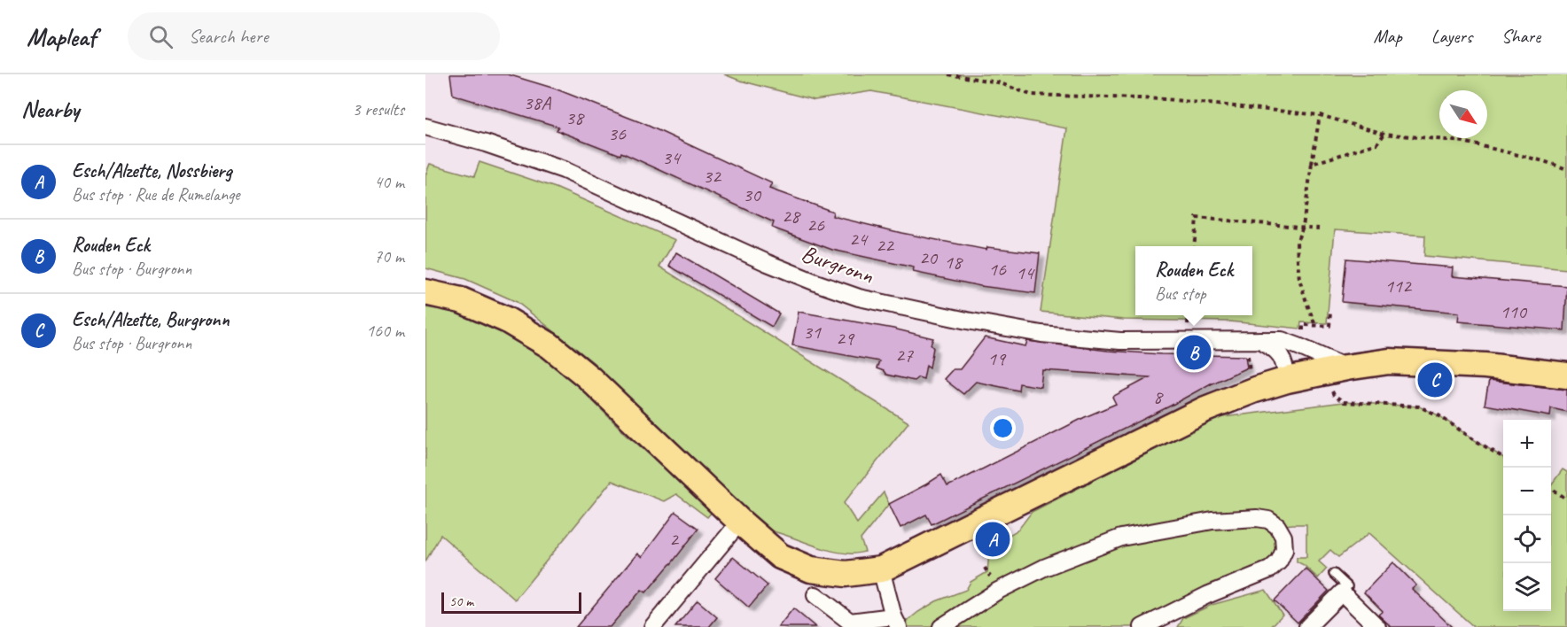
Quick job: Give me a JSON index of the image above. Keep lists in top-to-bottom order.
{
  "streets": {
    "street": ["Burgronn"]
  },
  "house_numbers": [
    "38A",
    "38",
    "36",
    "34",
    "32",
    "30",
    "28",
    "26",
    "24",
    "22",
    "20",
    "18",
    "16",
    "14",
    "112",
    "110",
    "31",
    "29",
    "27",
    "19",
    "8",
    "2"
  ],
  "scale_bar": "50 m",
  "north": "bottom right",
  "page": {
    "header": "Mapleaf",
    "search": "Search here",
    "nav": ["Map", "Layers", "Share"],
    "heading": ["Nearby", "3 results"],
    "list": [
      {
        "mark": "A",
        "name": "Esch/Alzette, Nossbierg",
        "note": "Bus stop · Rue de Rumelange",
        "value": "40 m"
      },
      {
        "mark": "B",
        "name": "Rouden Eck",
        "note": "Bus stop · Burgronn",
        "value": "70 m"
      },
      {
        "mark": "C",
        "name": "Esch/Alzette, Burgronn",
        "note": "Bus stop · Burgronn",
        "value": "160 m"
      }
    ],
    "popup": ["Rouden Eck", "Bus stop"],
    "pins": ["B", "C", "A"],
    "map_buttons": ["+", "−"],
    "scale": "50 m"
  }
}
